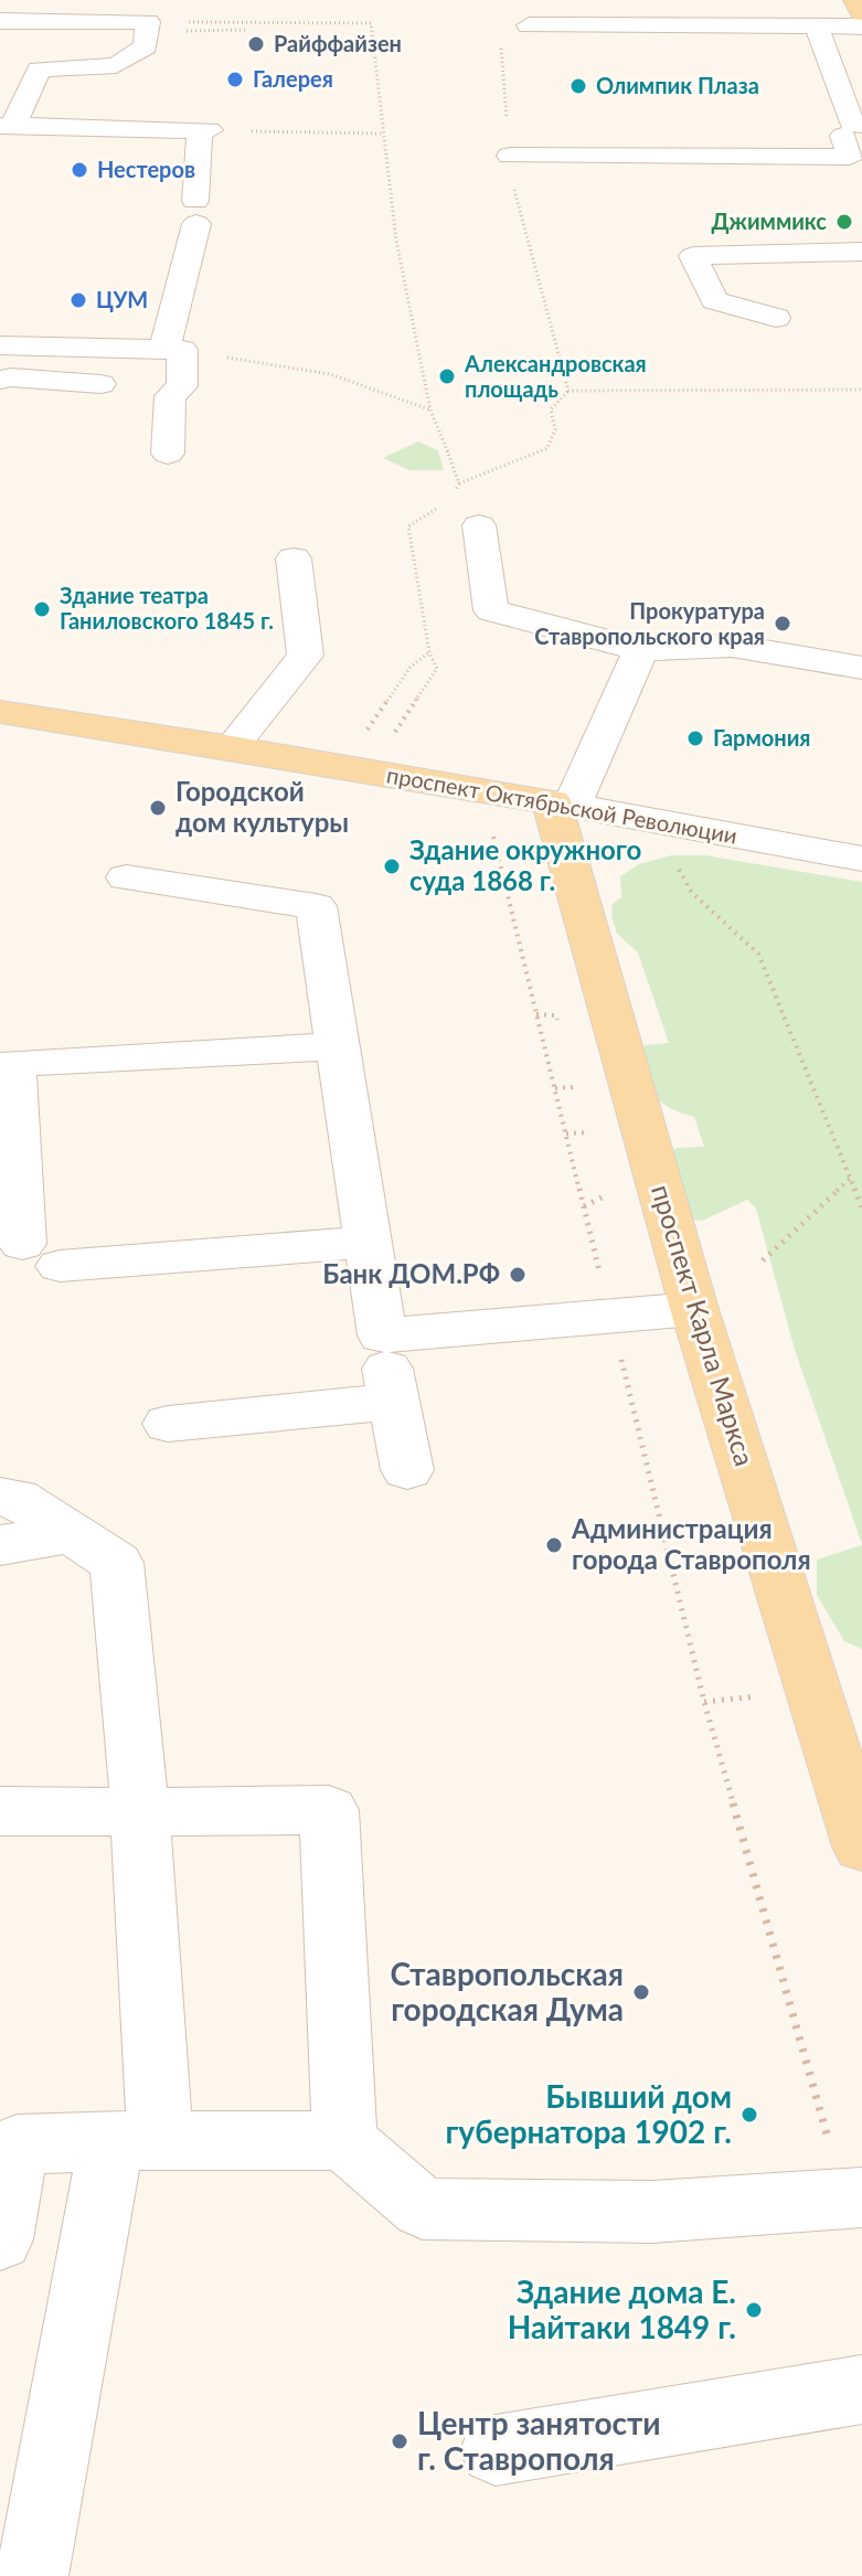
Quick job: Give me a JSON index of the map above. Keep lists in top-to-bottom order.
{
  "streets": {
    "main road": ["проспект Октябрьской Революции", "проспект Карла Маркса"]
  },
  "crossings": [
    ["проспект Октябрьской Революции", "проспект Карла Маркса"]
  ],
  "places": [
    "Райффайзен",
    "Галерея",
    "Олимпик Плаза",
    "Нестеров",
    "Джиммикс",
    "ЦУМ",
    "Александровская площадь",
    "Здание театра Ганиловского 1845 г.",
    "Прокуратура Ставропольского края",
    "Гармония",
    "Городской дом культуры",
    "Здание окружного суда 1868 г.",
    "Банк ДОМ.РФ",
    "Администрация города Ставрополя",
    "Ставропольская городская Дума",
    "Бывший дом губернатора 1902 г.",
    "Здание дома Е. Найтаки 1849 г.",
    "Центр занятости г. Ставрополя"
  ]
}
